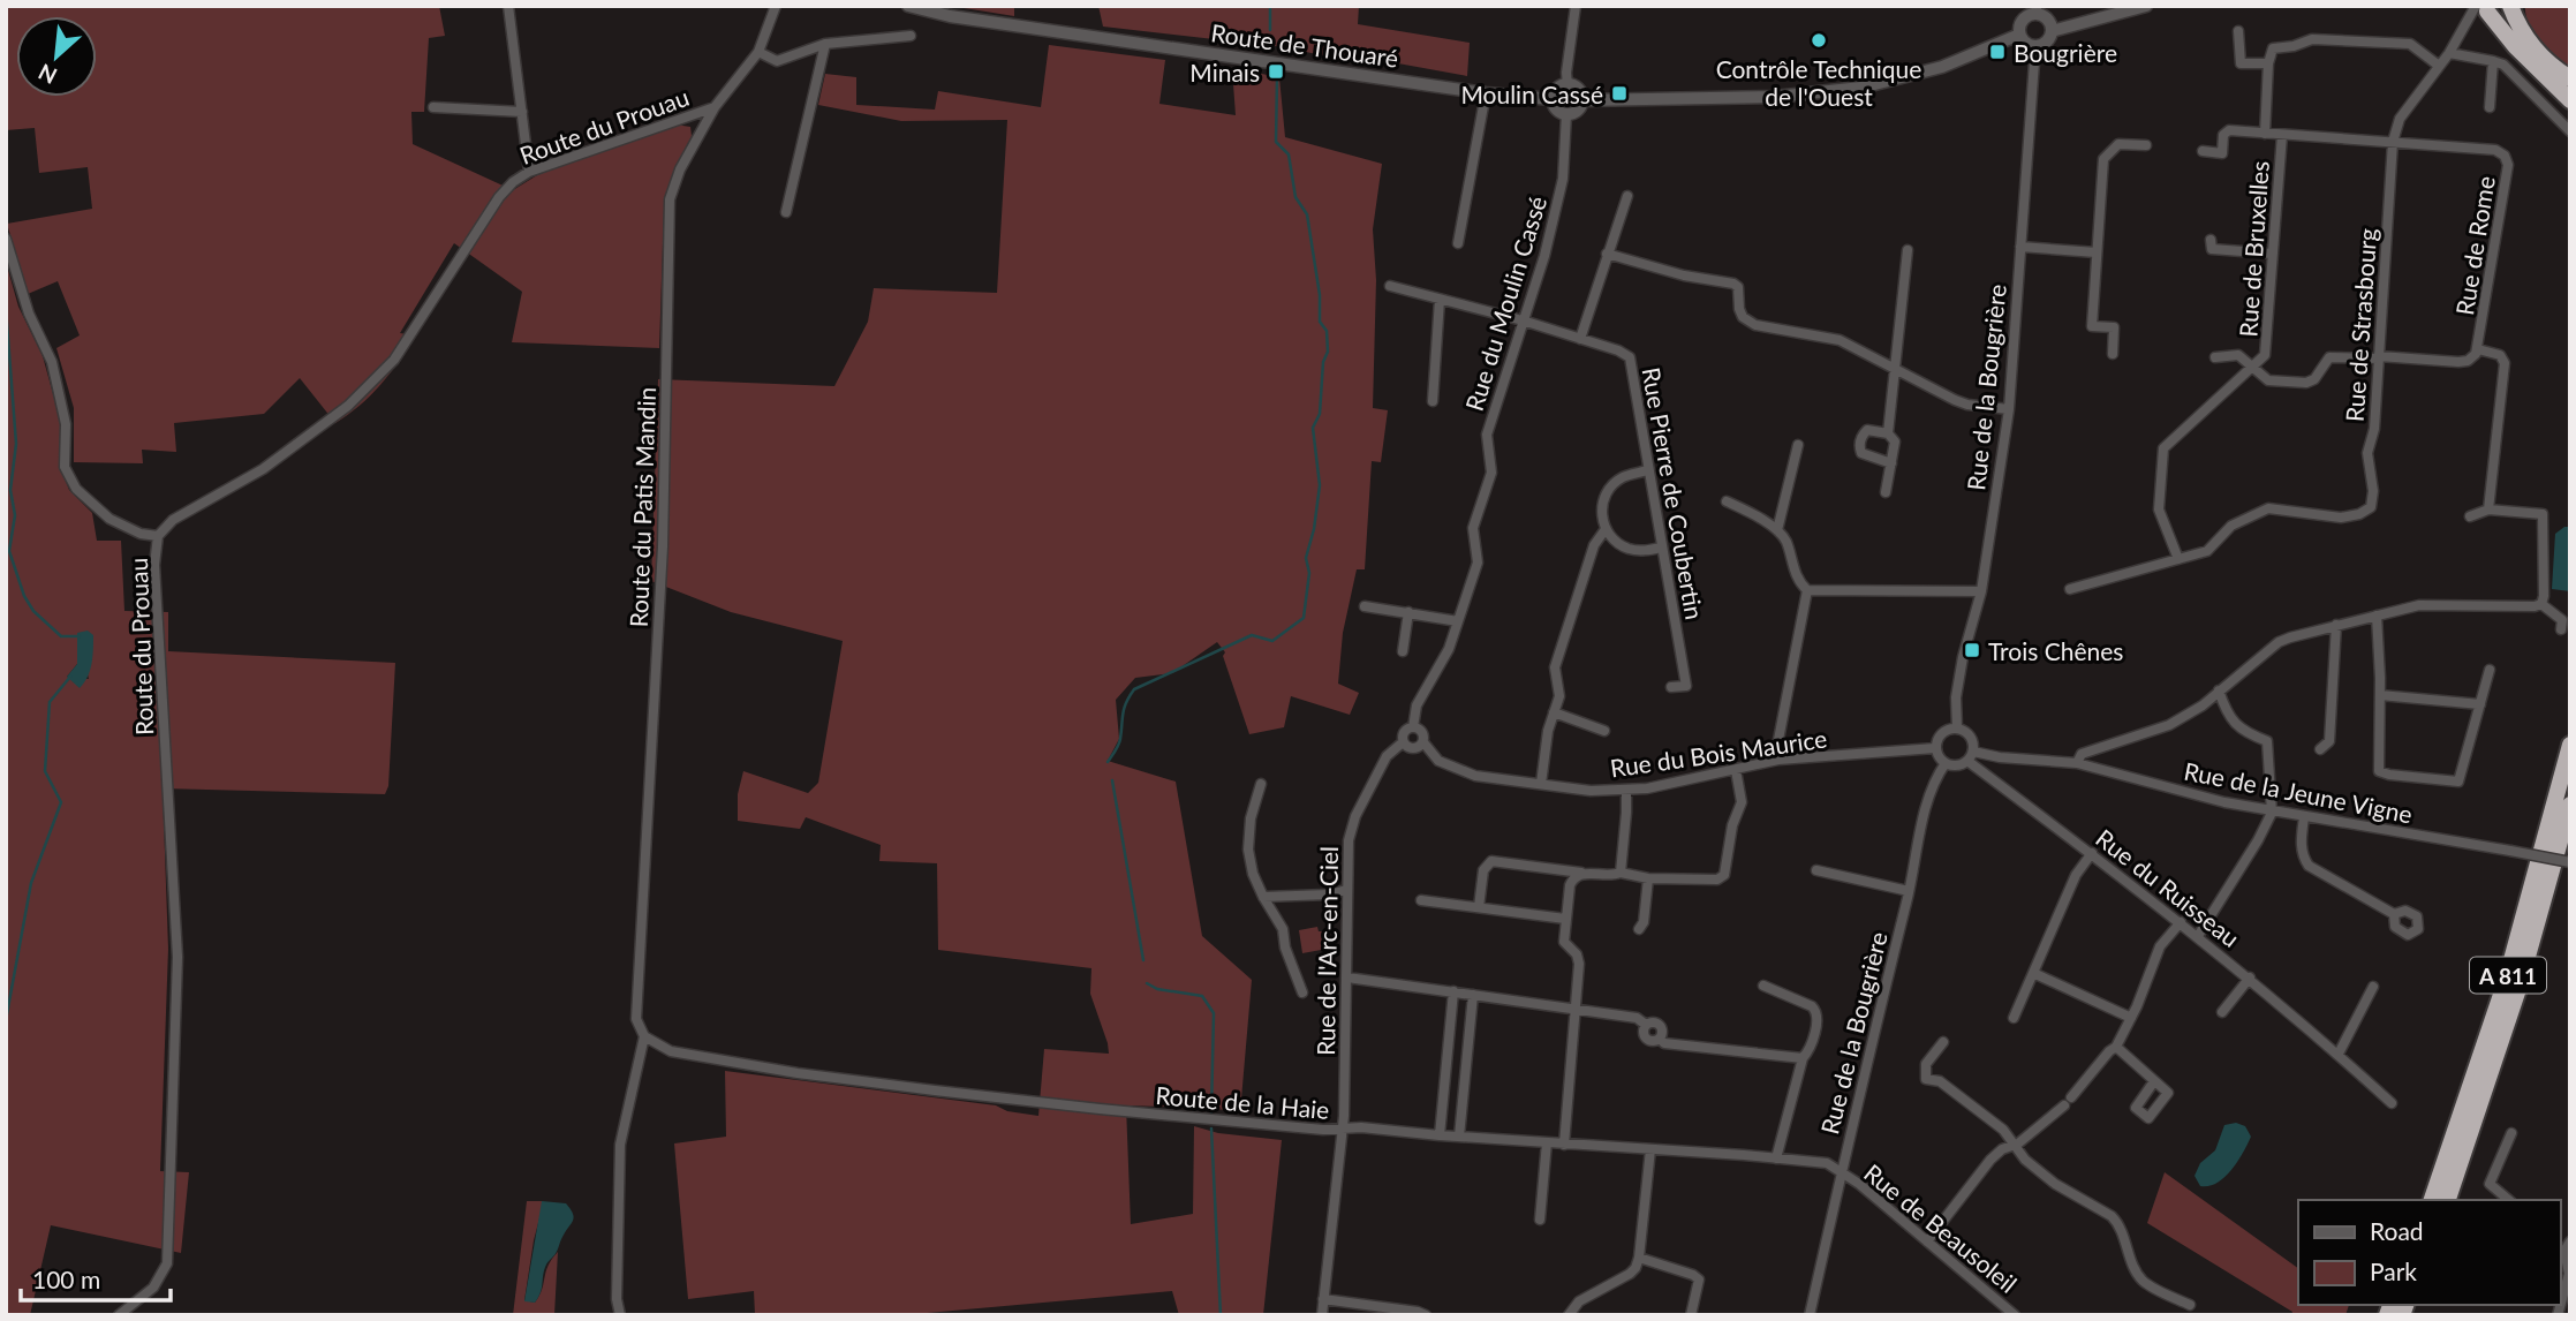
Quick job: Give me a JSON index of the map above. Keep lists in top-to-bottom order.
{
  "streets": {
    "highway": ["A 811"],
    "street": [
      "Route de Thouaré",
      "Route du Prouau",
      "Rue de Rome",
      "Rue de Bruxelles",
      "Rue du Moulin Cassé",
      "Rue de Strasbourg",
      "Rue de la Bougrière",
      "Rue Pierre de Coubertin",
      "Route du Patis Mandin",
      "Rue du Bois Maurice",
      "Rue de la Jeune Vigne",
      "Rue du Ruisseau",
      "Rue de l'Arc-en-Ciel",
      "Route de la Haie",
      "Rue de Beausoleil"
    ]
  },
  "crossings": [
    ["Route de Thouaré", "Rue du Moulin Cassé"],
    ["Route du Prouau", "Route du Patis Mandin"],
    ["Rue de Rome", "Rue de Bruxelles"],
    ["Rue de Rome", "Rue de Strasbourg"],
    ["Rue de Bruxelles", "Rue de Strasbourg"],
    ["Rue du Moulin Cassé", "Rue Pierre de Coubertin"],
    ["Rue du Moulin Cassé", "Rue du Bois Maurice"],
    ["Rue du Moulin Cassé", "Rue de l'Arc-en-Ciel"],
    ["Rue de la Bougrière", "Rue du Bois Maurice"],
    ["Rue de la Bougrière", "Rue de la Jeune Vigne"],
    ["Rue de la Bougrière", "Rue du Ruisseau"],
    ["Rue de la Bougrière", "Route de la Haie"],
    ["Rue de la Bougrière", "Rue de Beausoleil"],
    ["Route du Patis Mandin", "Route de la Haie"],
    ["Rue du Bois Maurice", "Rue de la Jeune Vigne"],
    ["Rue du Bois Maurice", "Rue du Ruisseau"],
    ["Rue du Bois Maurice", "Rue de l'Arc-en-Ciel"],
    ["Rue de la Jeune Vigne", "Rue du Ruisseau"],
    ["Rue de l'Arc-en-Ciel", "Route de la Haie"],
    ["Route de la Haie", "Rue de Beausoleil"]
  ],
  "places": {
    "other": ["Contrôle Technique de l'Ouest"],
    "transit": [
      "Bougrière",
      "Minais",
      "Moulin Cassé",
      "Trois Chênes"
    ]
  },
  "legend": ["Road", "Park"],
  "scale_bar": "100 m",
  "north": "bottom left"
}
